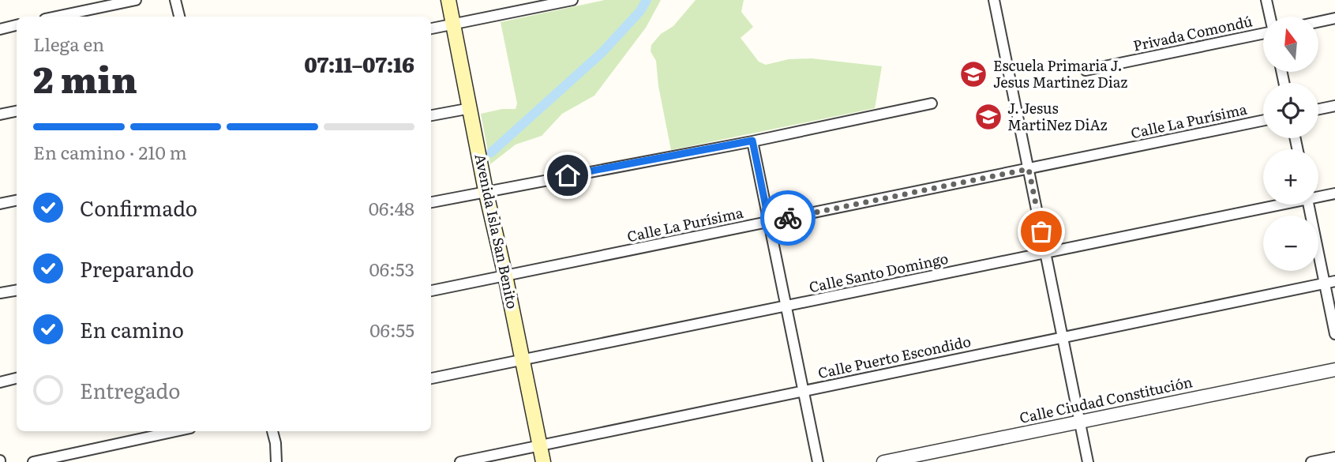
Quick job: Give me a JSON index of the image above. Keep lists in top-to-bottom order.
{
  "streets": {
    "main road": ["Avenida Isla San Benito"],
    "street": [
      "Privada Comondú",
      "Calle La Purísima",
      "Calle Santo Domingo",
      "Calle Puerto Escondido",
      "Calle Ciudad Constitución"
    ]
  },
  "crossings": [
    ["Calle La Purísima", "Avenida Isla San Benito"],
    ["Avenida Isla San Benito", "Calle Santo Domingo"],
    ["Avenida Isla San Benito", "Calle Puerto Escondido"]
  ],
  "places": {
    "school or university": ["Escuela Primaria J. Jesus Martinez Diaz", "J. Jesus MartiNez DiAz"]
  },
  "north": "top",
  "page": {
    "map_buttons": ["+", "−"],
    "heading": ["2 min", "Llega en", "07:11–07:16"],
    "bar": "En camino · 210 m",
    "list": [
      ["Confirmado", "06:48"],
      ["Preparando", "06:53"],
      ["En camino", "06:55"],
      "Entregado"
    ]
  }
}
